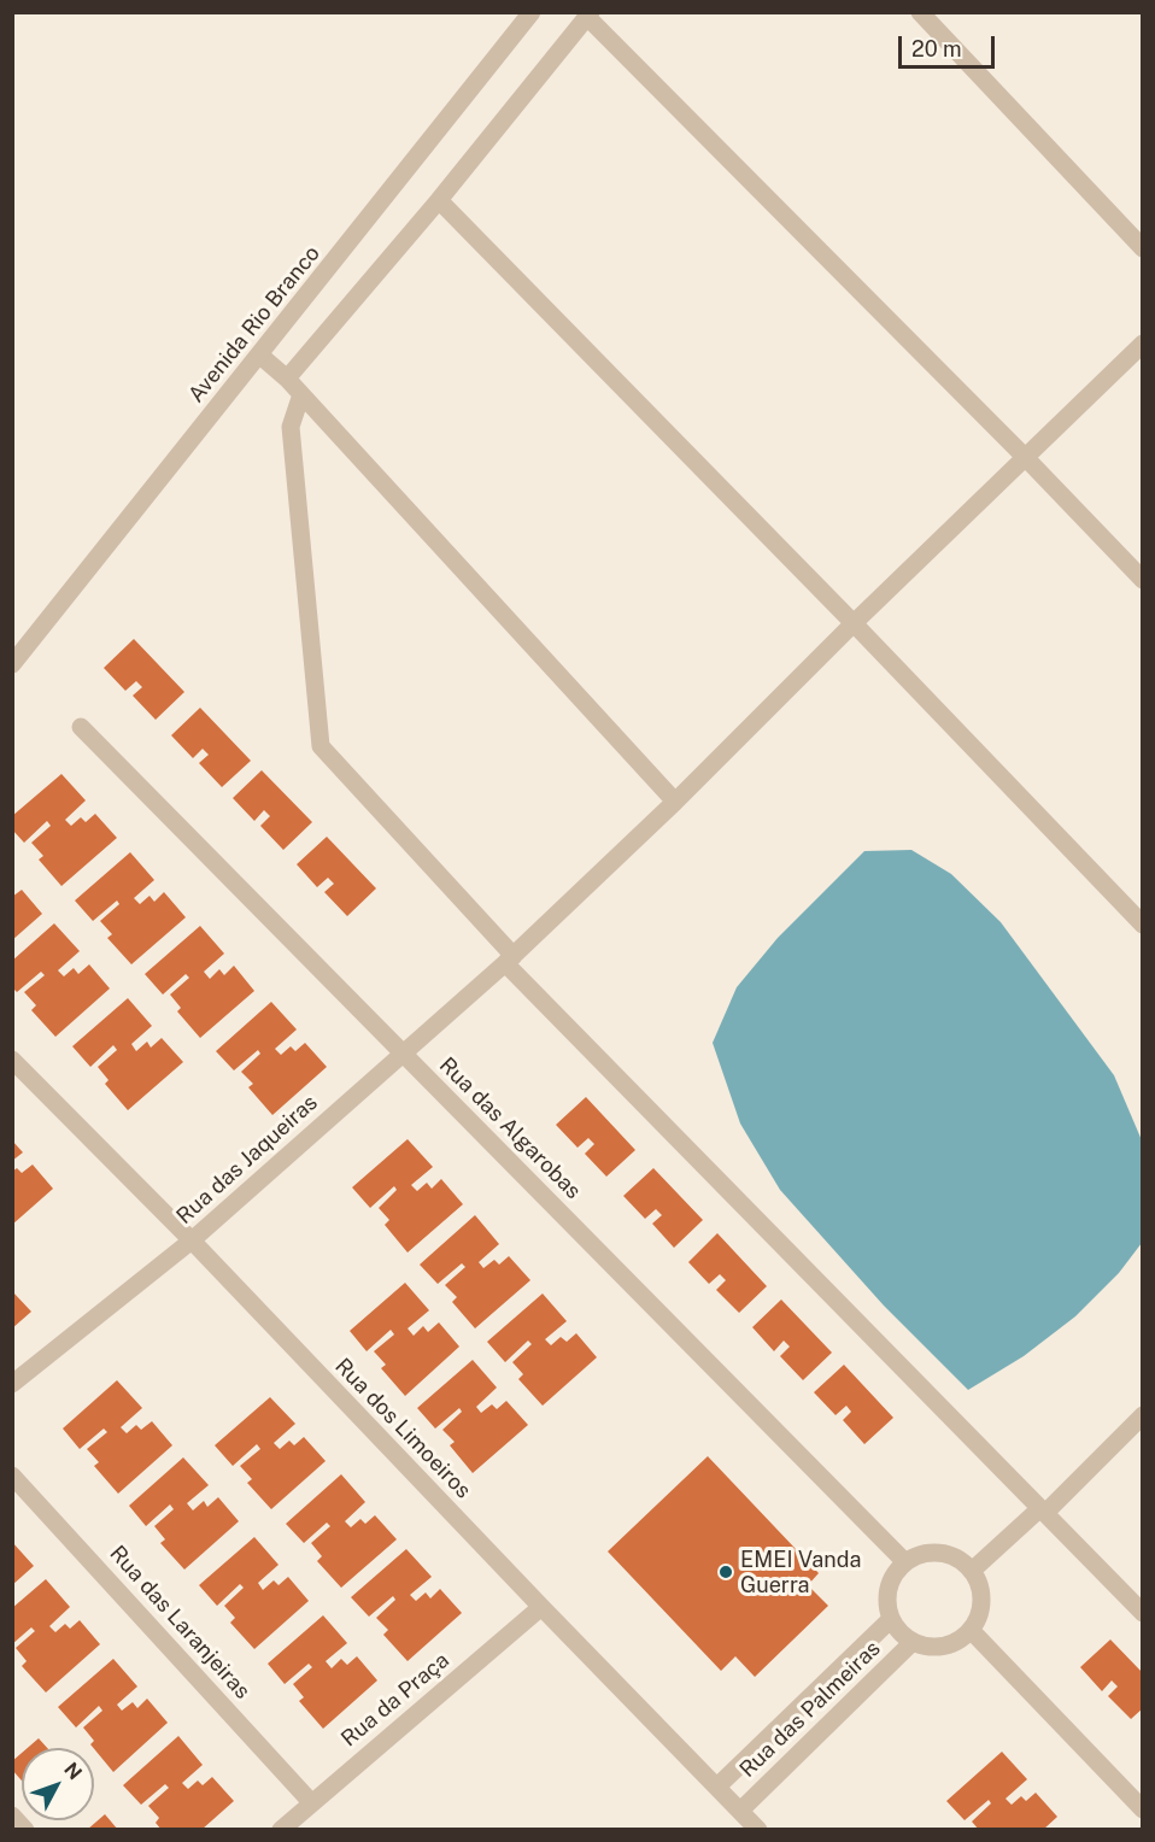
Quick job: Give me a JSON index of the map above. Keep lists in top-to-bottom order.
{
  "streets": {
    "street": [
      "Avenida Rio Branco",
      "Rua das Algarobas",
      "Rua das Jaqueiras",
      "Rua dos Limoeiros",
      "Rua das Laranjeiras",
      "Rua da Praça",
      "Rua das Palmeiras"
    ]
  },
  "crossings": [
    ["Rua das Algarobas", "Rua das Jaqueiras"],
    ["Rua das Algarobas", "Rua das Palmeiras"],
    ["Rua das Jaqueiras", "Rua dos Limoeiros"],
    ["Rua dos Limoeiros", "Rua da Praça"],
    ["Rua dos Limoeiros", "Rua das Palmeiras"],
    ["Rua das Laranjeiras", "Rua da Praça"]
  ],
  "places": ["EMEI Vanda Guerra"],
  "scale_bar": "20 m",
  "north": "top right"
}
